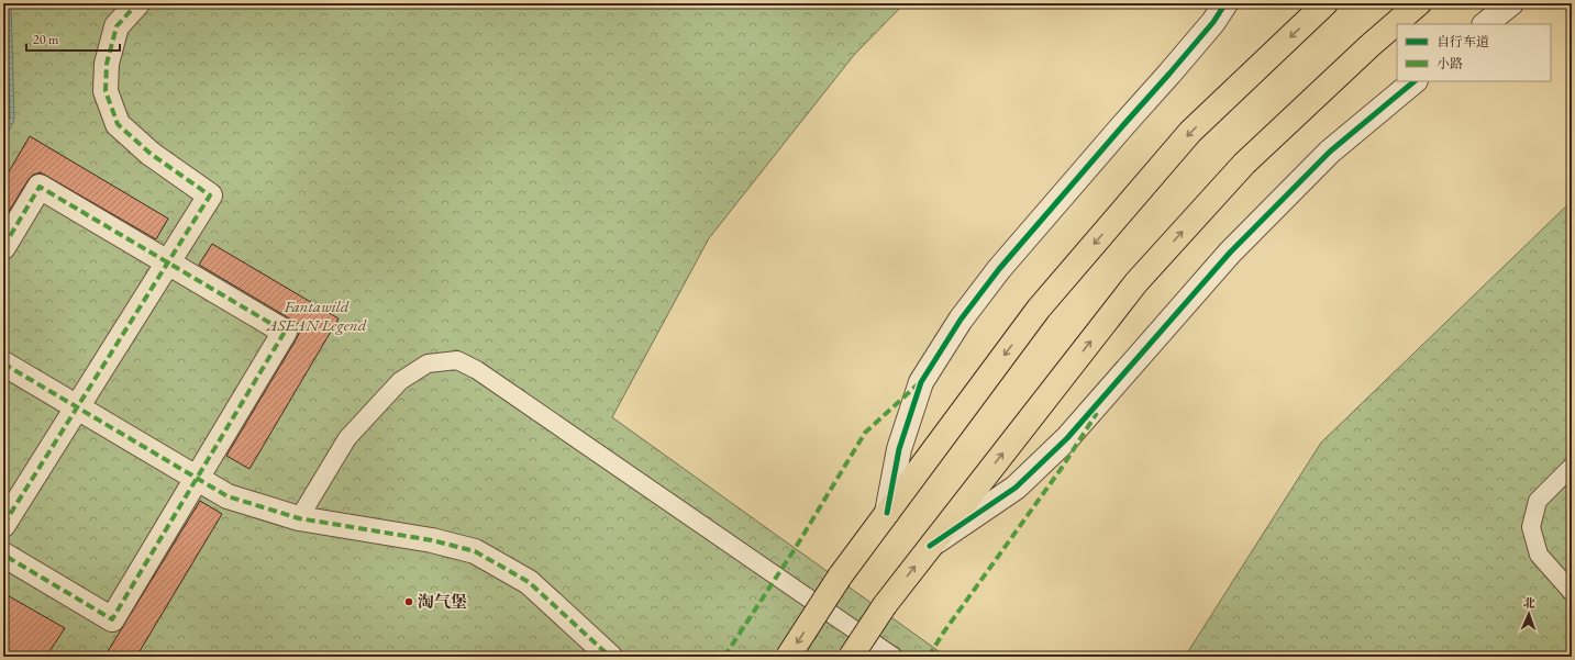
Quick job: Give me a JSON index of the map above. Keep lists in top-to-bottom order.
{
  "parks": ["Fantawild ASEAN Legend"],
  "places": ["淘气堡"],
  "legend": ["自行车道", "小路"],
  "scale_bar": "20 m",
  "north": "top"
}
